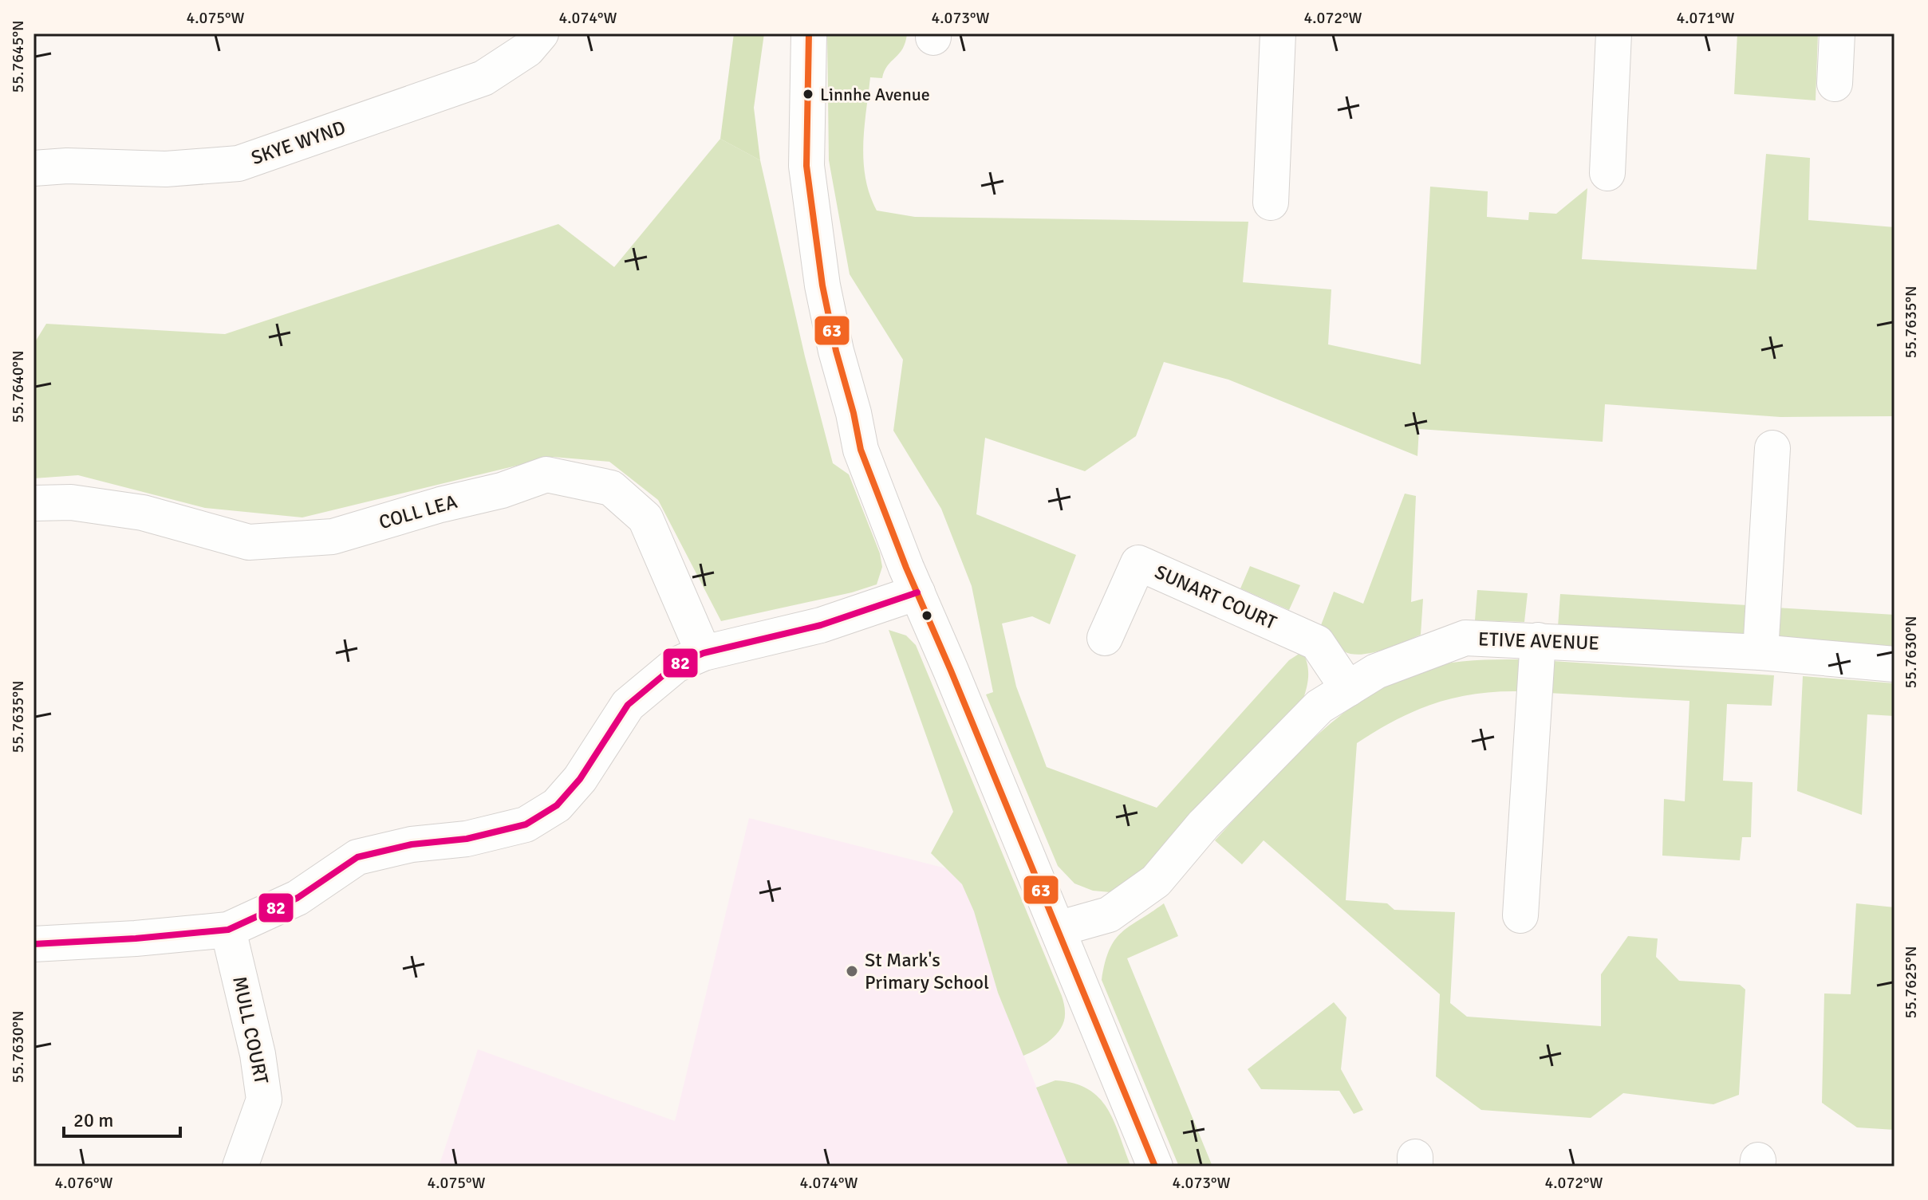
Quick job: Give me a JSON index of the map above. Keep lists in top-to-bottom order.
{
  "streets": {
    "street": [
      "SKYE WYND",
      "COLL LEA",
      "SUNART COURT",
      "ETIVE AVENUE",
      "MULL COURT"
    ]
  },
  "crossings": [
    ["SUNART COURT", "ETIVE AVENUE"]
  ],
  "places": ["Linnhe Avenue", "St Mark's Primary School"],
  "lines": ["transit line 63", "transit line 82"],
  "scale_bar": "20 m",
  "coordinates": [
    "4.075°W",
    "4.074°W",
    "4.073°W",
    "4.072°W",
    "4.071°W",
    "55.7645°N",
    "55.7635°N",
    "55.7640°N",
    "55.7630°N",
    "55.7625°N",
    "4.076°W"
  ]
}
